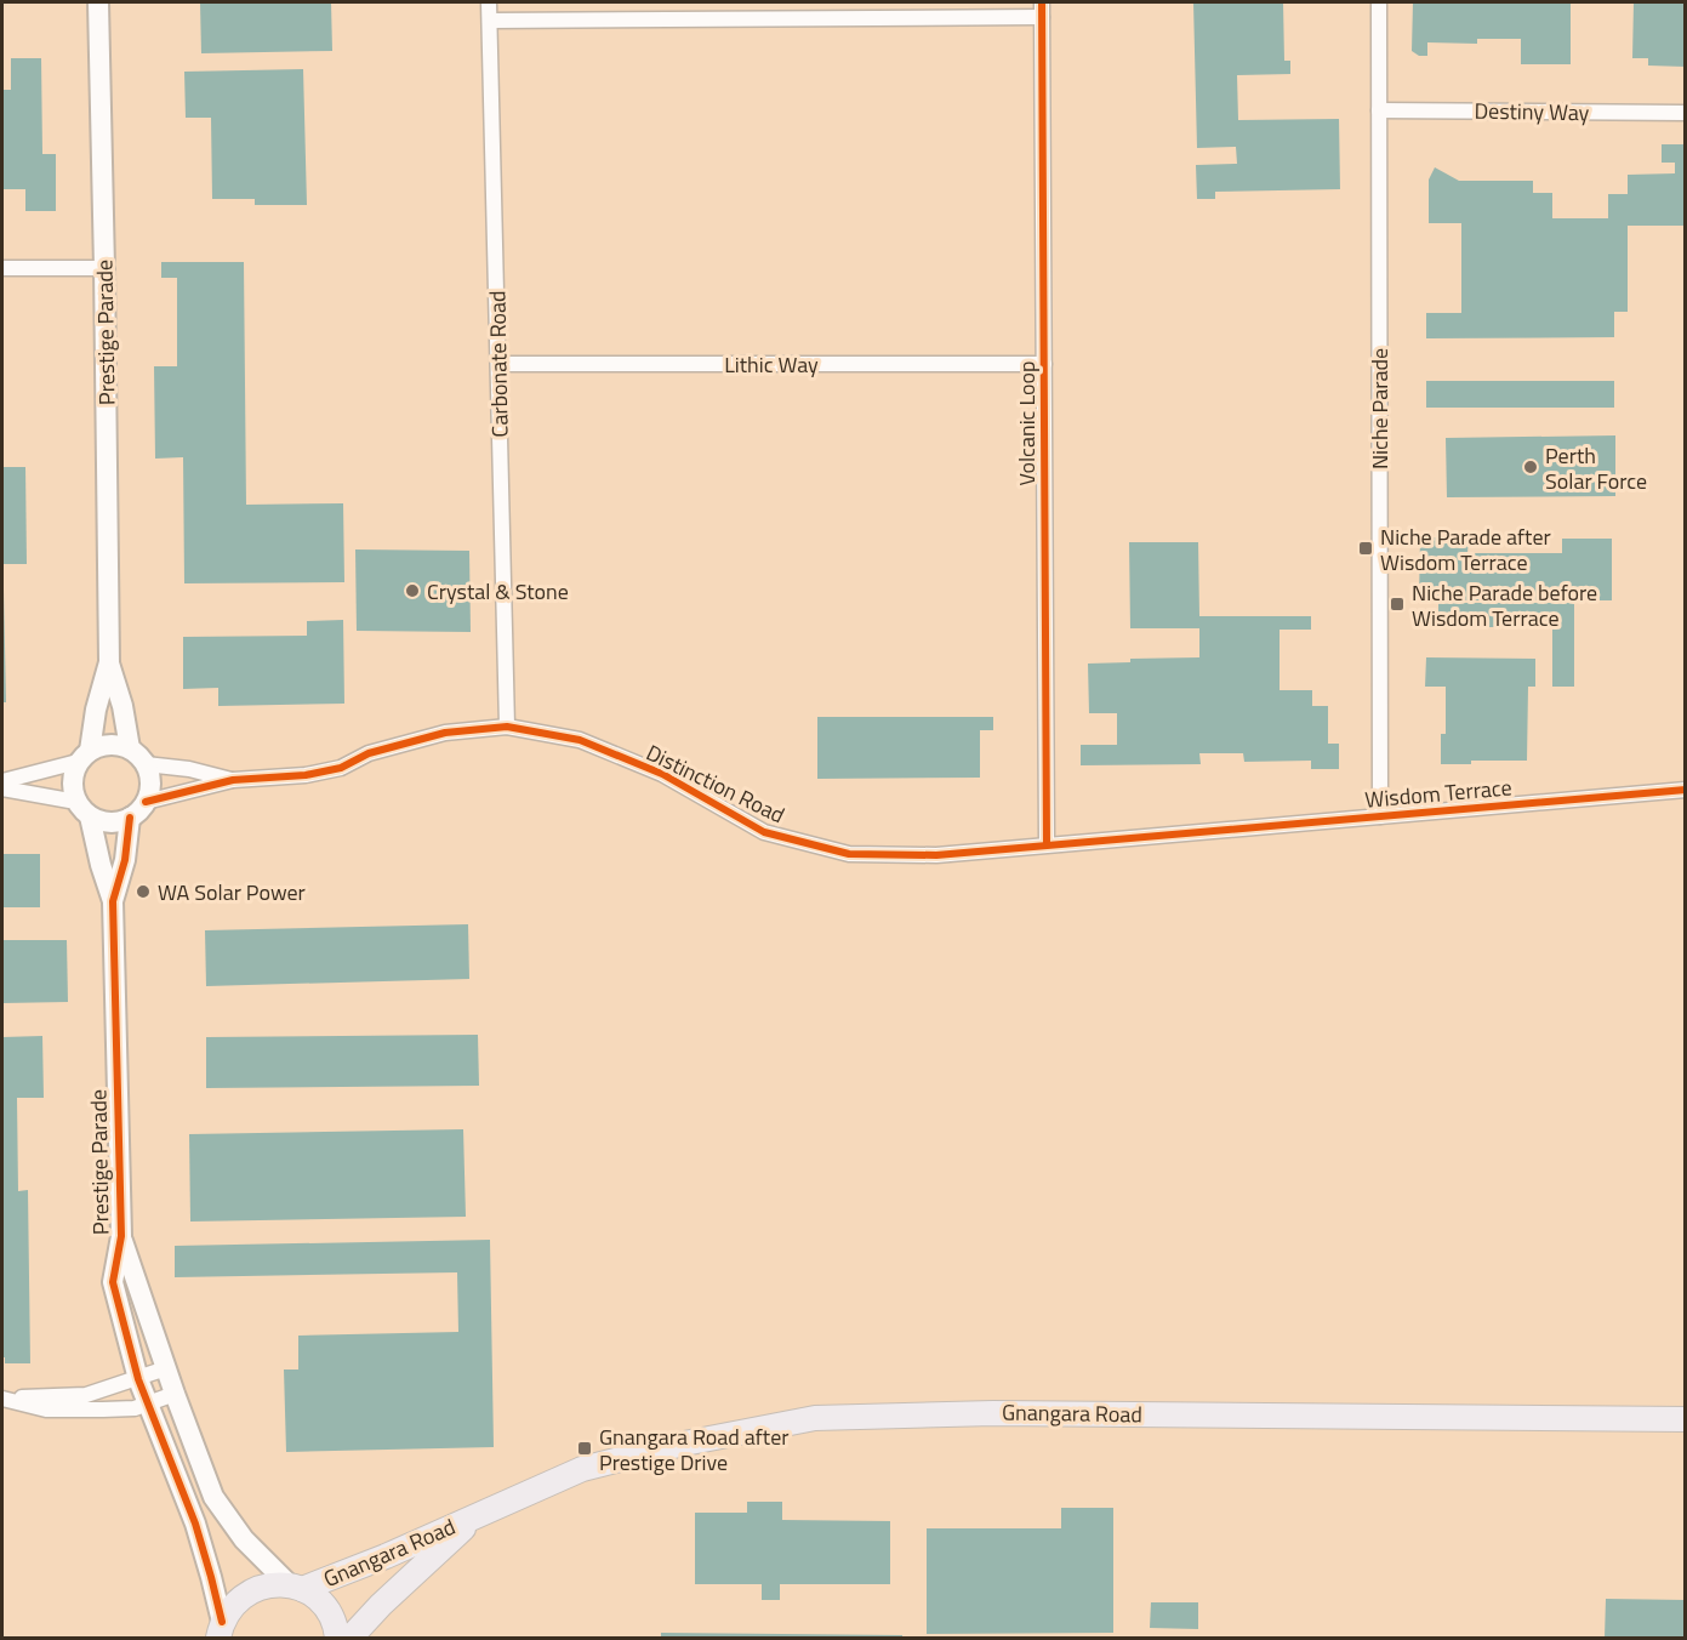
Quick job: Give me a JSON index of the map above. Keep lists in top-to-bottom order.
{
  "streets": {
    "main road": ["Gnangara Road"],
    "street": [
      "Destiny Way",
      "Prestige Parade",
      "Carbonate Road",
      "Lithic Way",
      "Niche Parade",
      "Volcanic Loop",
      "Distinction Road",
      "Wisdom Terrace"
    ]
  },
  "crossings": [
    ["Destiny Way", "Niche Parade"],
    ["Prestige Parade", "Distinction Road"],
    ["Prestige Parade", "Gnangara Road"],
    ["Carbonate Road", "Lithic Way"],
    ["Carbonate Road", "Distinction Road"],
    ["Lithic Way", "Volcanic Loop"],
    ["Niche Parade", "Wisdom Terrace"],
    ["Volcanic Loop", "Distinction Road"],
    ["Distinction Road", "Wisdom Terrace"]
  ],
  "places": {
    "other": ["Perth Solar Force", "Crystal & Stone", "WA Solar Power"],
    "transit": ["Niche Parade after Wisdom Terrace", "Niche Parade before Wisdom Terrace", "Gnangara Road after Prestige Drive"]
  }
}
